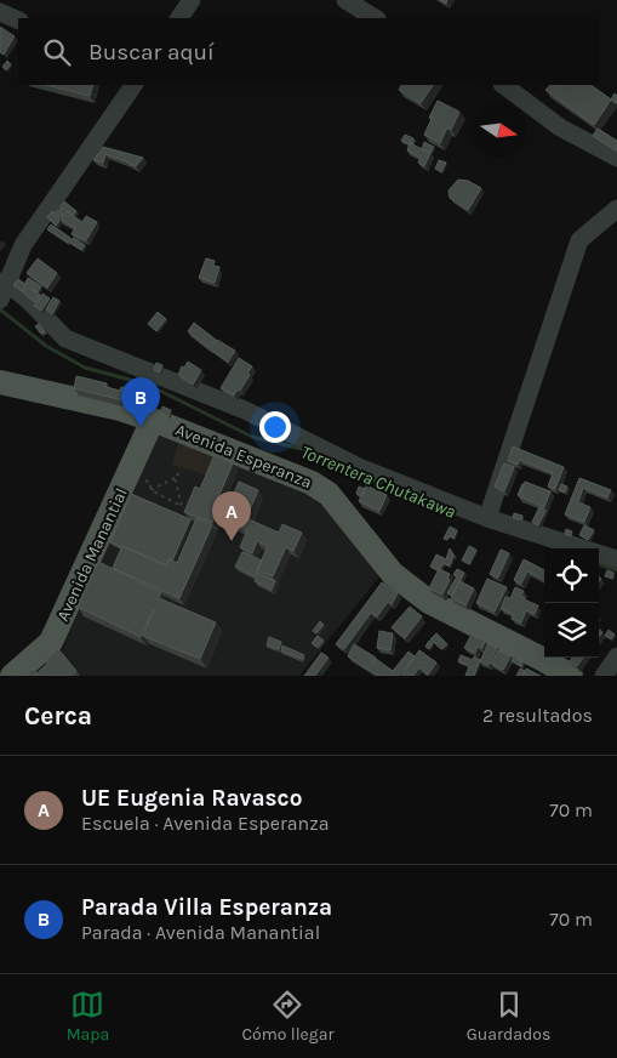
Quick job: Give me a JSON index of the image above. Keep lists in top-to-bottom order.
{
  "streets": {
    "main road": ["Avenida Esperanza", "Avenida Manantial"]
  },
  "crossings": [
    ["Avenida Esperanza", "Avenida Manantial"]
  ],
  "water": ["Torrentera Chutakawa"],
  "north": "right",
  "page": {
    "search": "Buscar aquí",
    "pins": ["B", "A"],
    "heading": ["Cerca", "2 resultados"],
    "list": [
      {
        "mark": "A",
        "name": "UE Eugenia Ravasco",
        "note": "Escuela · Avenida Esperanza",
        "value": "70 m"
      },
      {
        "mark": "B",
        "name": "Parada Villa Esperanza",
        "note": "Parada · Avenida Manantial",
        "value": "70 m"
      }
    ],
    "nav": ["Mapa", "Cómo llegar", "Guardados"]
  }
}
